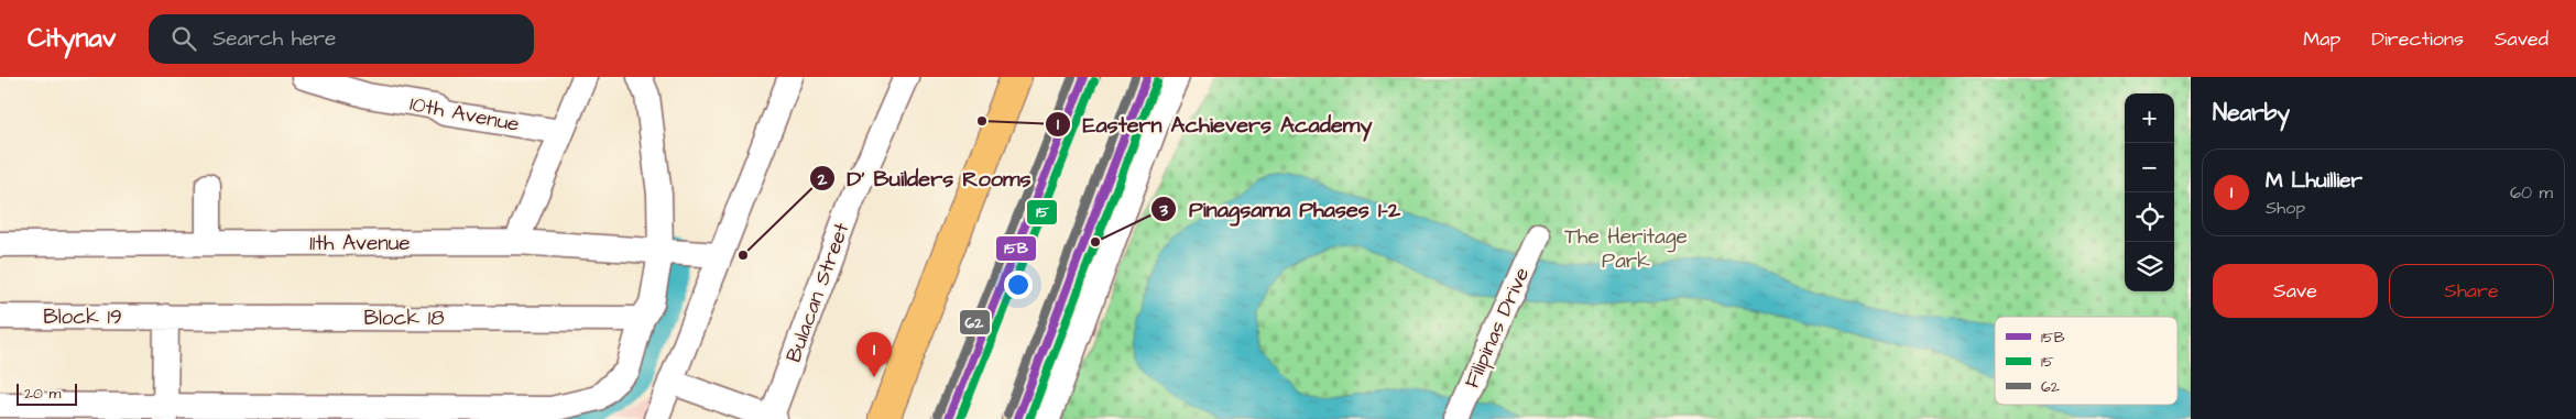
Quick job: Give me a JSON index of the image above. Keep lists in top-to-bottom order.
{
  "streets": {
    "street": [
      "10th Avenue",
      "11th Avenue",
      "Bulacan Street",
      "Block 19",
      "Block 18",
      "Filipinas Drive"
    ]
  },
  "crossings": [
    ["Block 19", "Block 18"]
  ],
  "parks": ["The Heritage Park"],
  "places": ["Eastern Achievers Academy", "Pinagsama Phases 1-2", "D' Builders Rooms"],
  "lines": ["transit line 15B", "transit line 62", "transit line 15"],
  "legend": ["15B", "15", "62"],
  "scale_bar": "20 m",
  "page": {
    "header": "Citynav",
    "search": "Search here",
    "nav": ["Map", "Directions", "Saved"],
    "heading": "Nearby",
    "map_buttons": ["+", "−"],
    "list": [
      {
        "mark": "1",
        "name": "M Lhuillier",
        "note": "Shop",
        "value": "60 m"
      }
    ],
    "buttons": ["Save", "Share"],
    "pins": "1",
    "scale": "20 m"
  }
}
